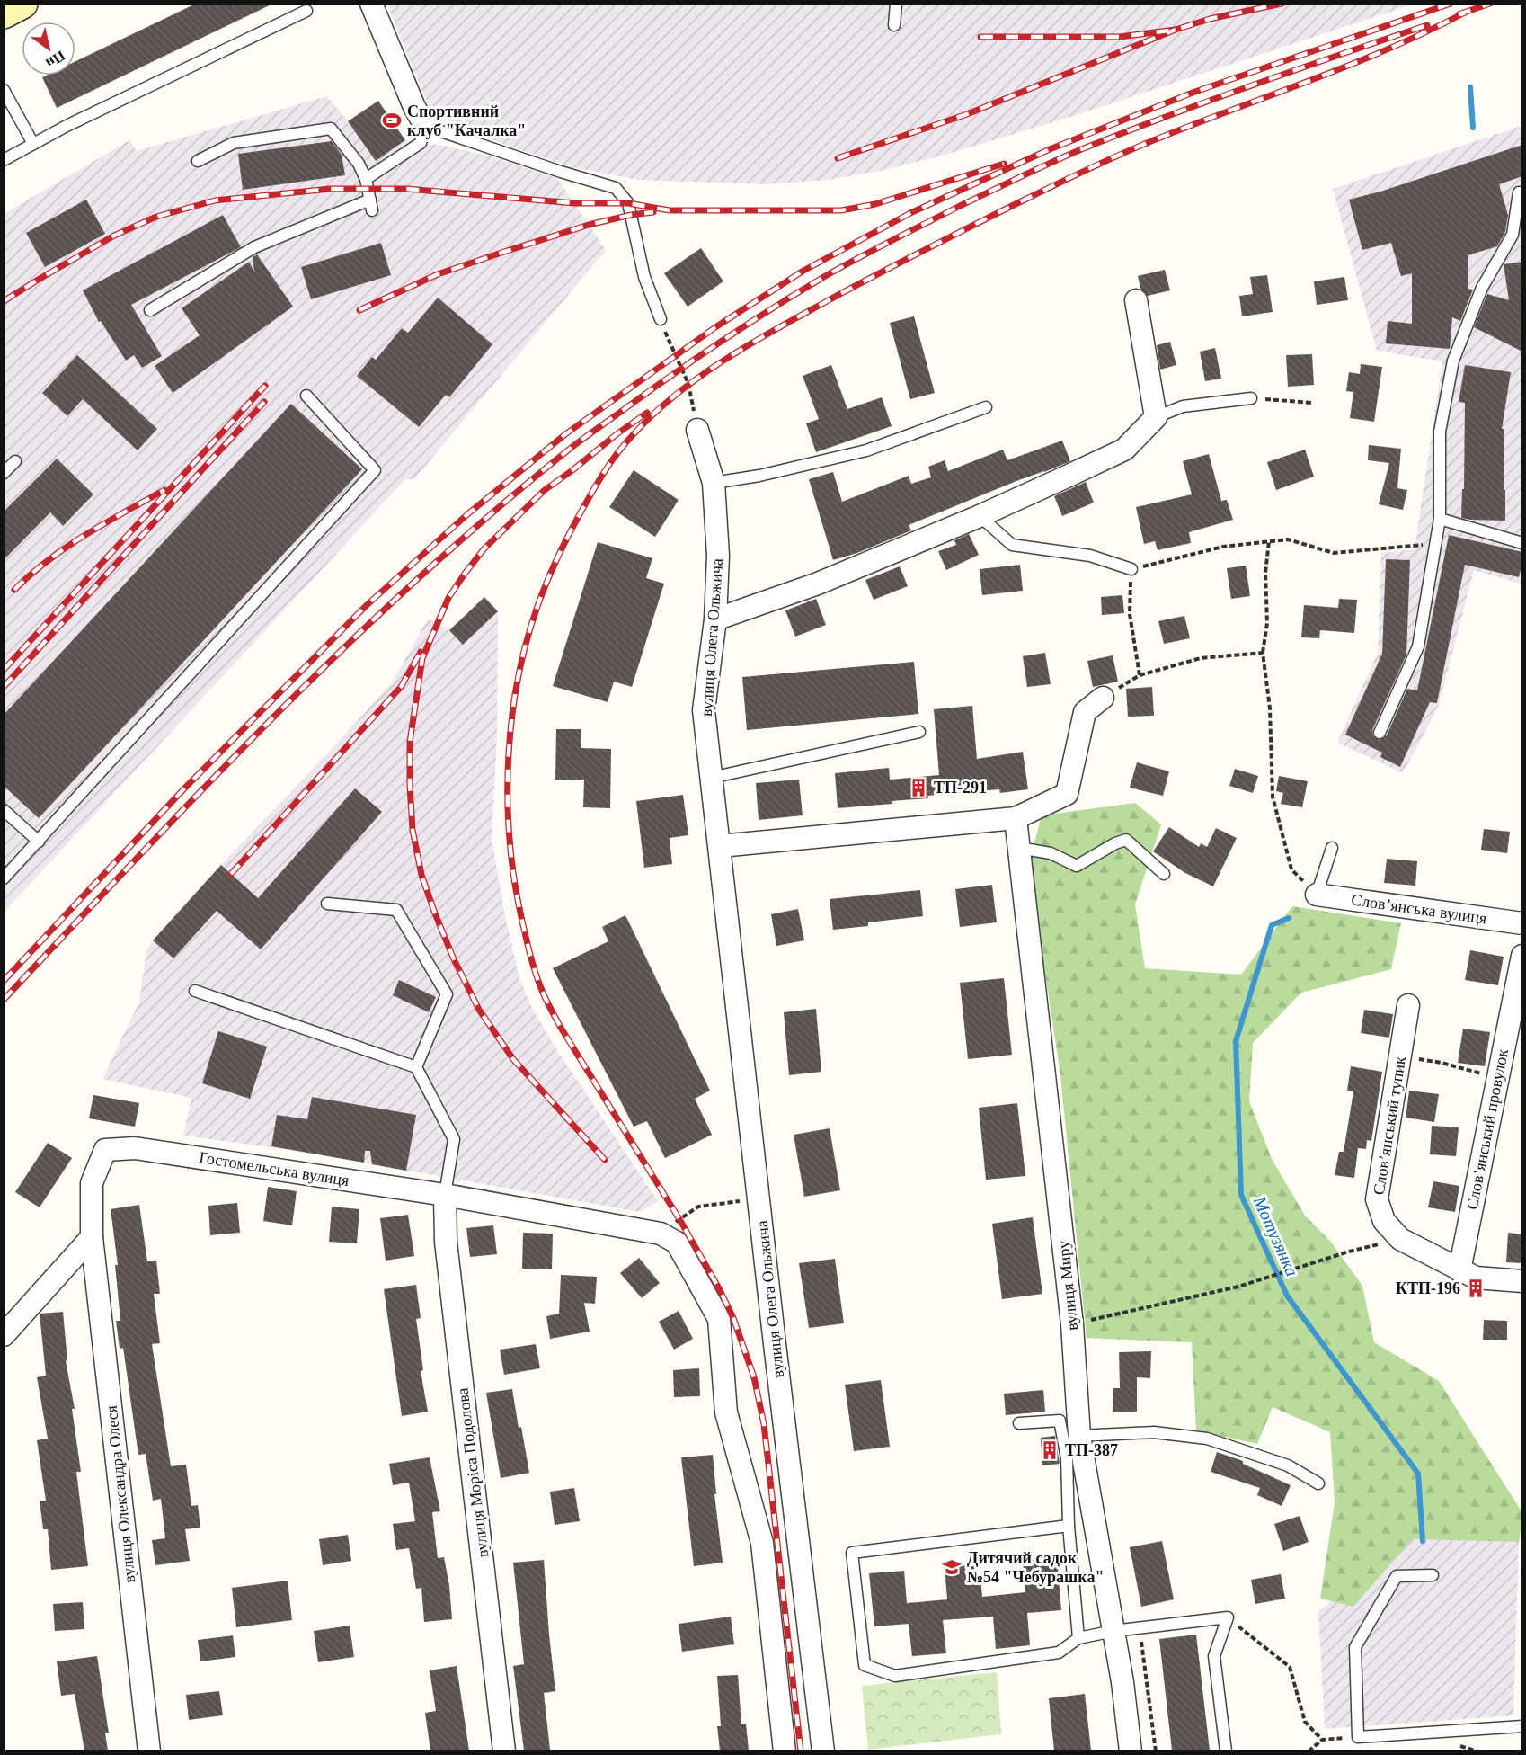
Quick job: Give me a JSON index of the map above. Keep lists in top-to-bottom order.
{
  "streets": {
    "street": [
      "вулиця Олега Ольжича",
      "Словʼянська вулиця",
      "Словʼянський тупик",
      "Словʼянський провулок",
      "Гостомельська вулиця",
      "вулиця Миру",
      "вулиця Моріса Подолова",
      "вулиця Олександра Олеся"
    ]
  },
  "crossings": [
    ["Гостомельська вулиця", "вулиця Моріса Подолова"],
    ["Гостомельська вулиця", "вулиця Олександра Олеся"]
  ],
  "water": ["Мотузянка"],
  "places": {
    "sports": ["Спортивний клуб \"Качалка\""],
    "building": ["ТП-291", "КТП-196", "ТП-387"],
    "school or university": ["Дитячий садок №54 \"Чебурашка\""]
  },
  "north": "bottom right"
}
